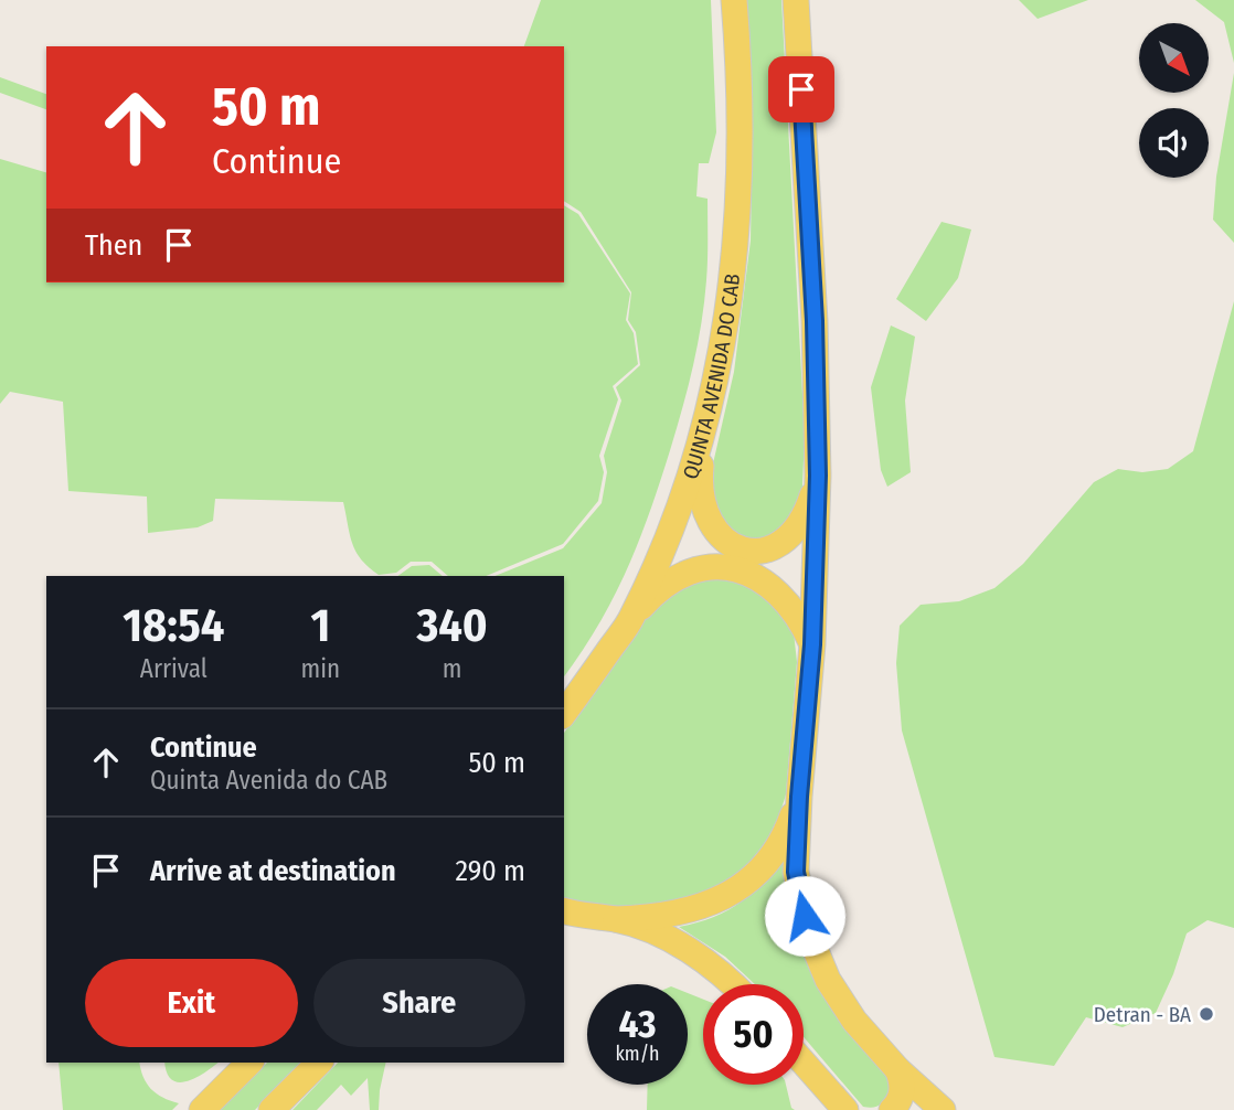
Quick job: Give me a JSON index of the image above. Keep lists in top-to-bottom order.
{
  "streets": {
    "main road": ["QUINTA AVENIDA DO CAB"]
  },
  "places": ["Detran - BA"],
  "north": "bottom right",
  "page": {
    "turn": ["50 m", "Continue"],
    "then": "Then",
    "eta": [
      "18:54",
      "Arrival",
      "1",
      "min",
      "340",
      "m"
    ],
    "list": [
      {
        "name": "Continue",
        "note": "Quinta Avenida do CAB",
        "value": "50 m"
      },
      {
        "name": "Arrive at destination",
        "value": "290 m"
      }
    ],
    "buttons": ["Exit", "Share"],
    "speed": "43 km/h",
    "limit": "50"
  }
}
